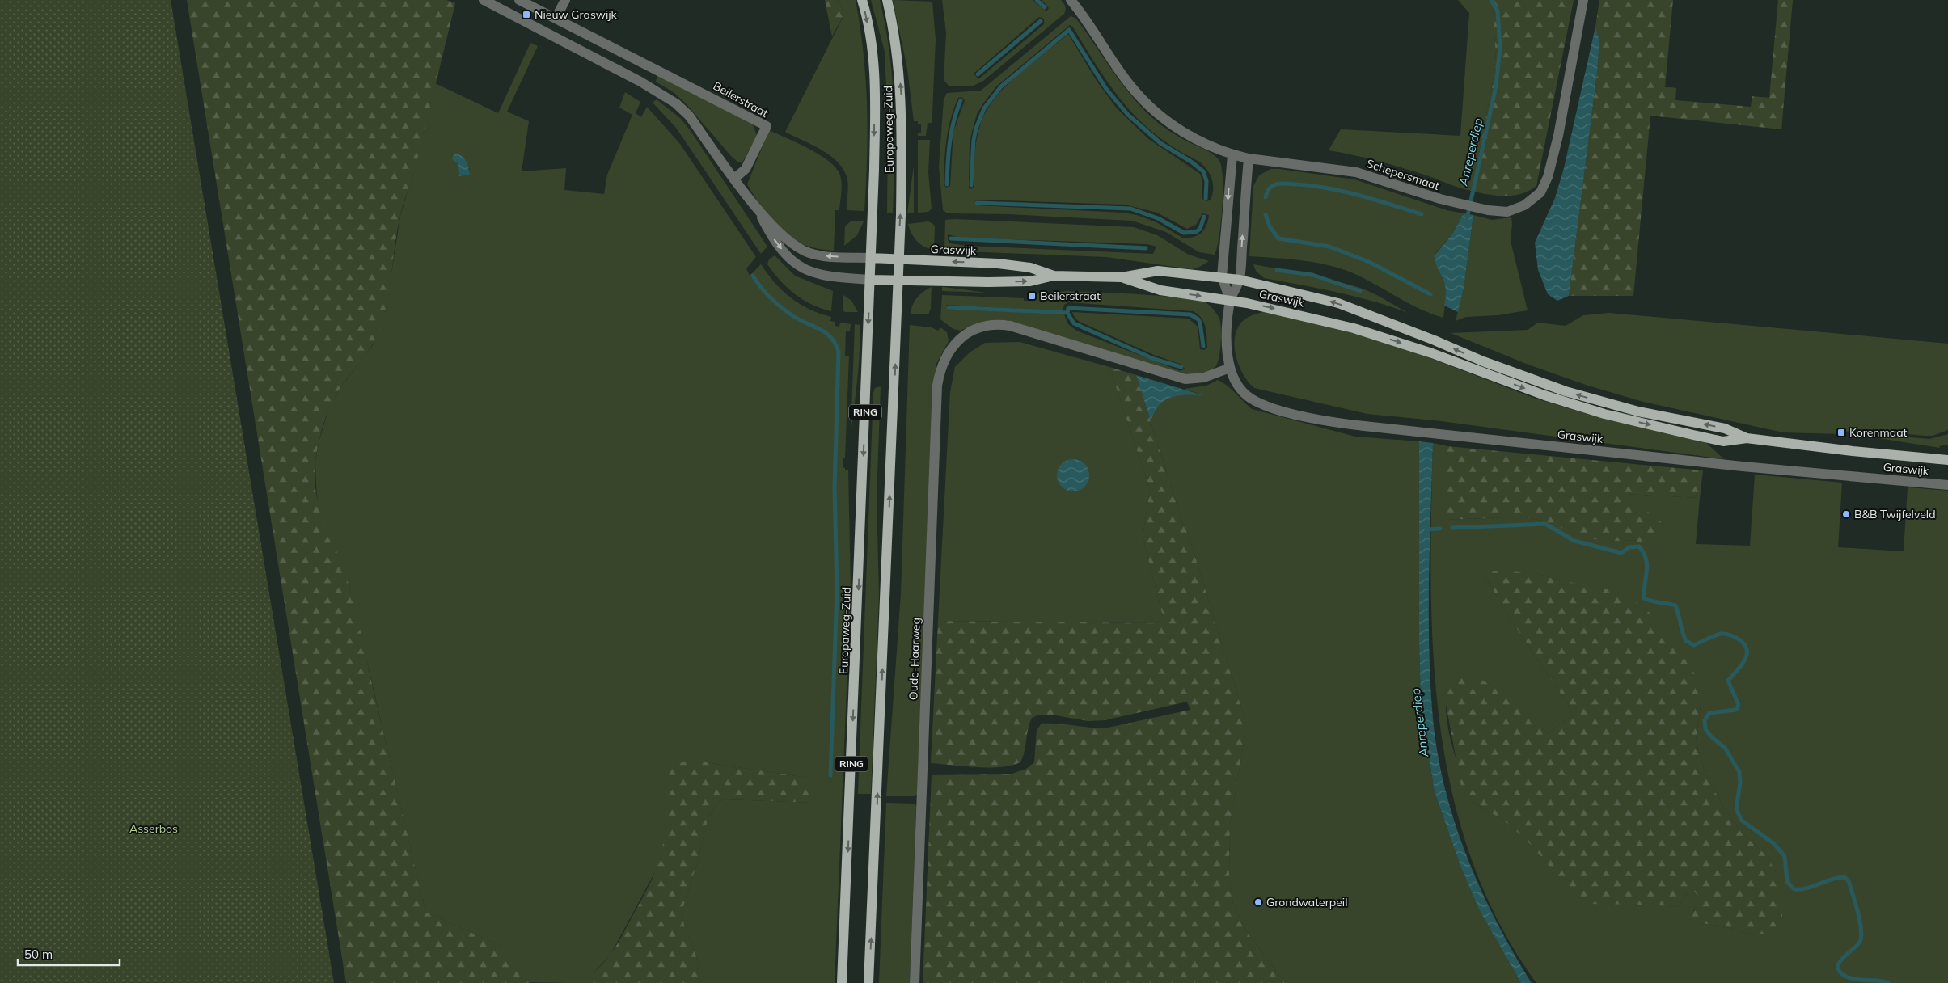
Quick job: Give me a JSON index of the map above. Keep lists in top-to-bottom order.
{
  "streets": {
    "main road": ["Europaweg-Zuid", "Graswijk", "RING"],
    "street": ["Beilerstraat", "Schepersmaat", "Oude-Haarweg"]
  },
  "crossings": [
    ["Europaweg-Zuid", "Graswijk"],
    ["Graswijk", "Oude-Haarweg"]
  ],
  "water": ["Anreperdiep"],
  "parks": ["Asserbos"],
  "places": {
    "transit": ["Nieuw Graswijk", "Beilerstraat", "Korenmaat"],
    "other": ["B&B Twijfelveld", "Grondwaterpeil"]
  },
  "scale_bar": "50 m"
}
